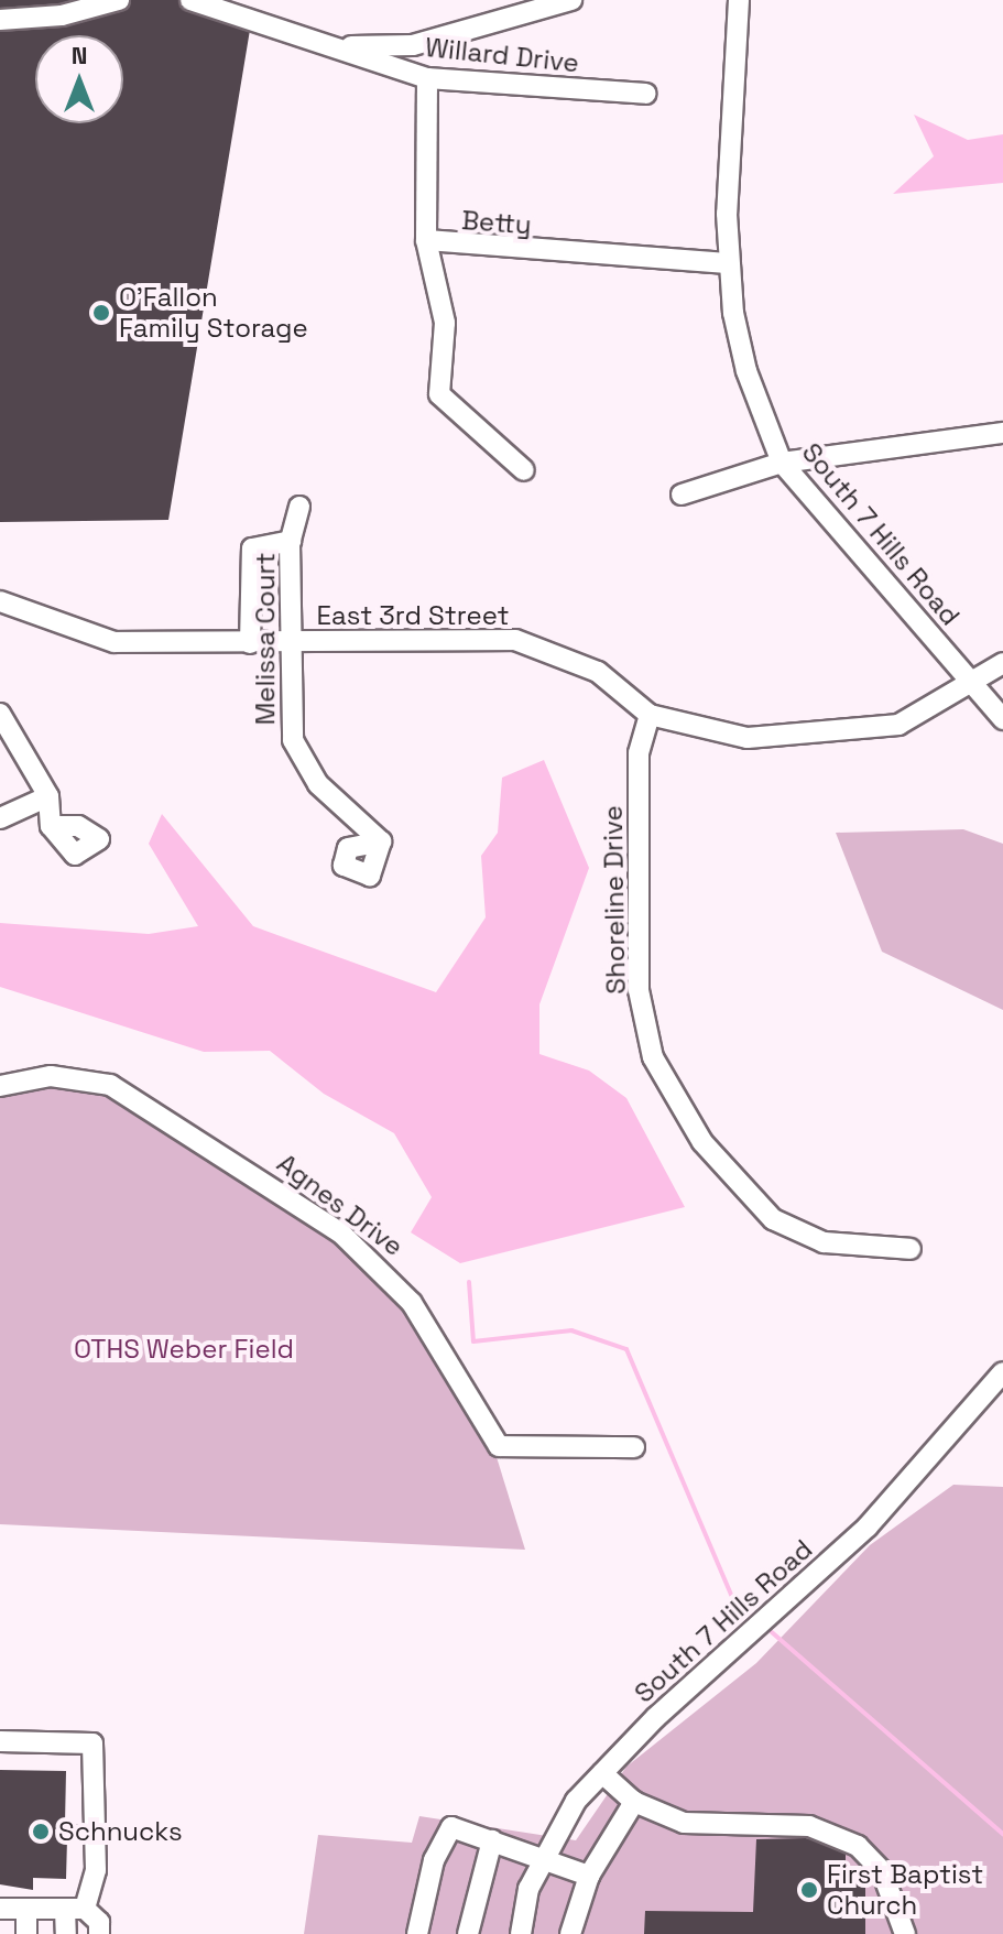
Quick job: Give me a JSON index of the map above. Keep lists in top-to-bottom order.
{
  "streets": {
    "street": [
      "Willard Drive",
      "Betty",
      "South 7 Hills Road",
      "East 3rd Street",
      "Melissa Court",
      "Shoreline Drive",
      "Agnes Drive"
    ]
  },
  "crossings": [
    ["Willard Drive", "Betty"],
    ["Betty", "South 7 Hills Road"],
    ["South 7 Hills Road", "East 3rd Street"],
    ["East 3rd Street", "Melissa Court"],
    ["East 3rd Street", "Shoreline Drive"]
  ],
  "parks": ["OTHS Weber Field"],
  "places": ["O'Fallon Family Storage", "Schnucks", "First Baptist Church"],
  "north": "top"
}
